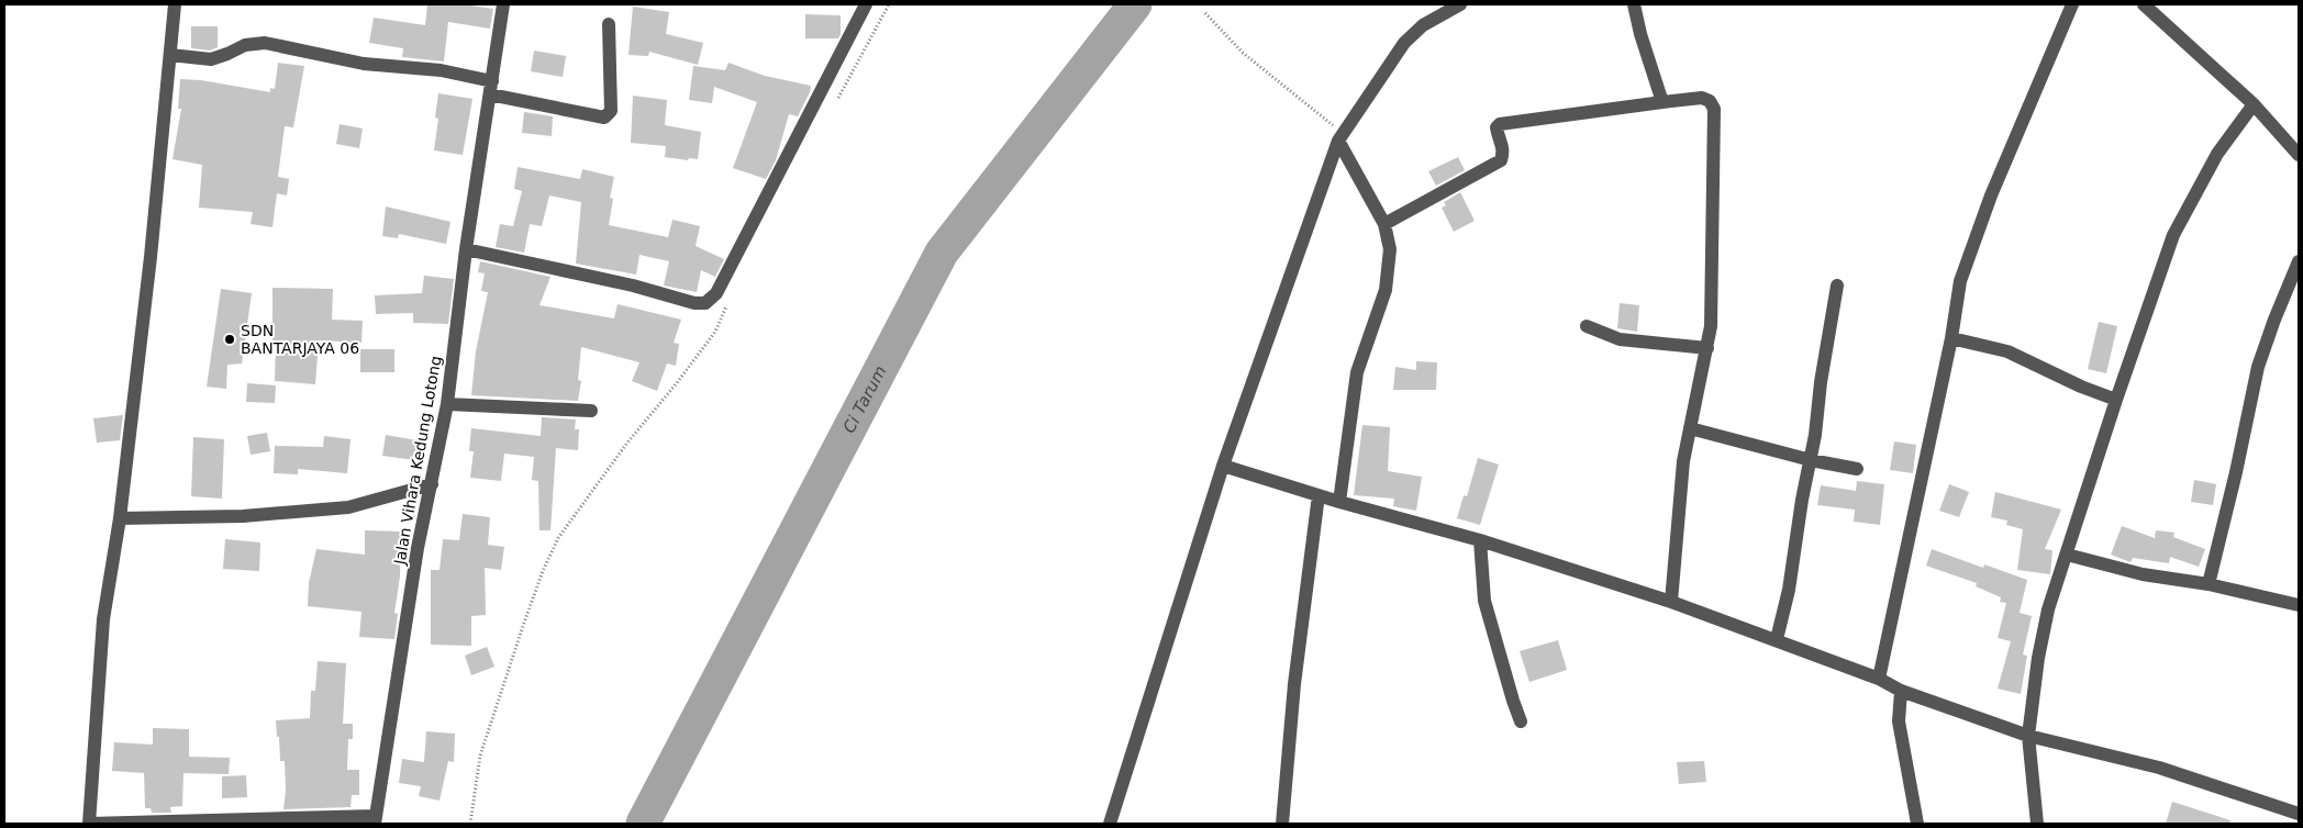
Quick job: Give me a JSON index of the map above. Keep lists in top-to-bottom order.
{
  "streets": {
    "street": ["Jalan Vihara Kedung Lotong"]
  },
  "water": ["Ci Tarum"],
  "places": ["SDN BANTARJAYA 06"]
}
